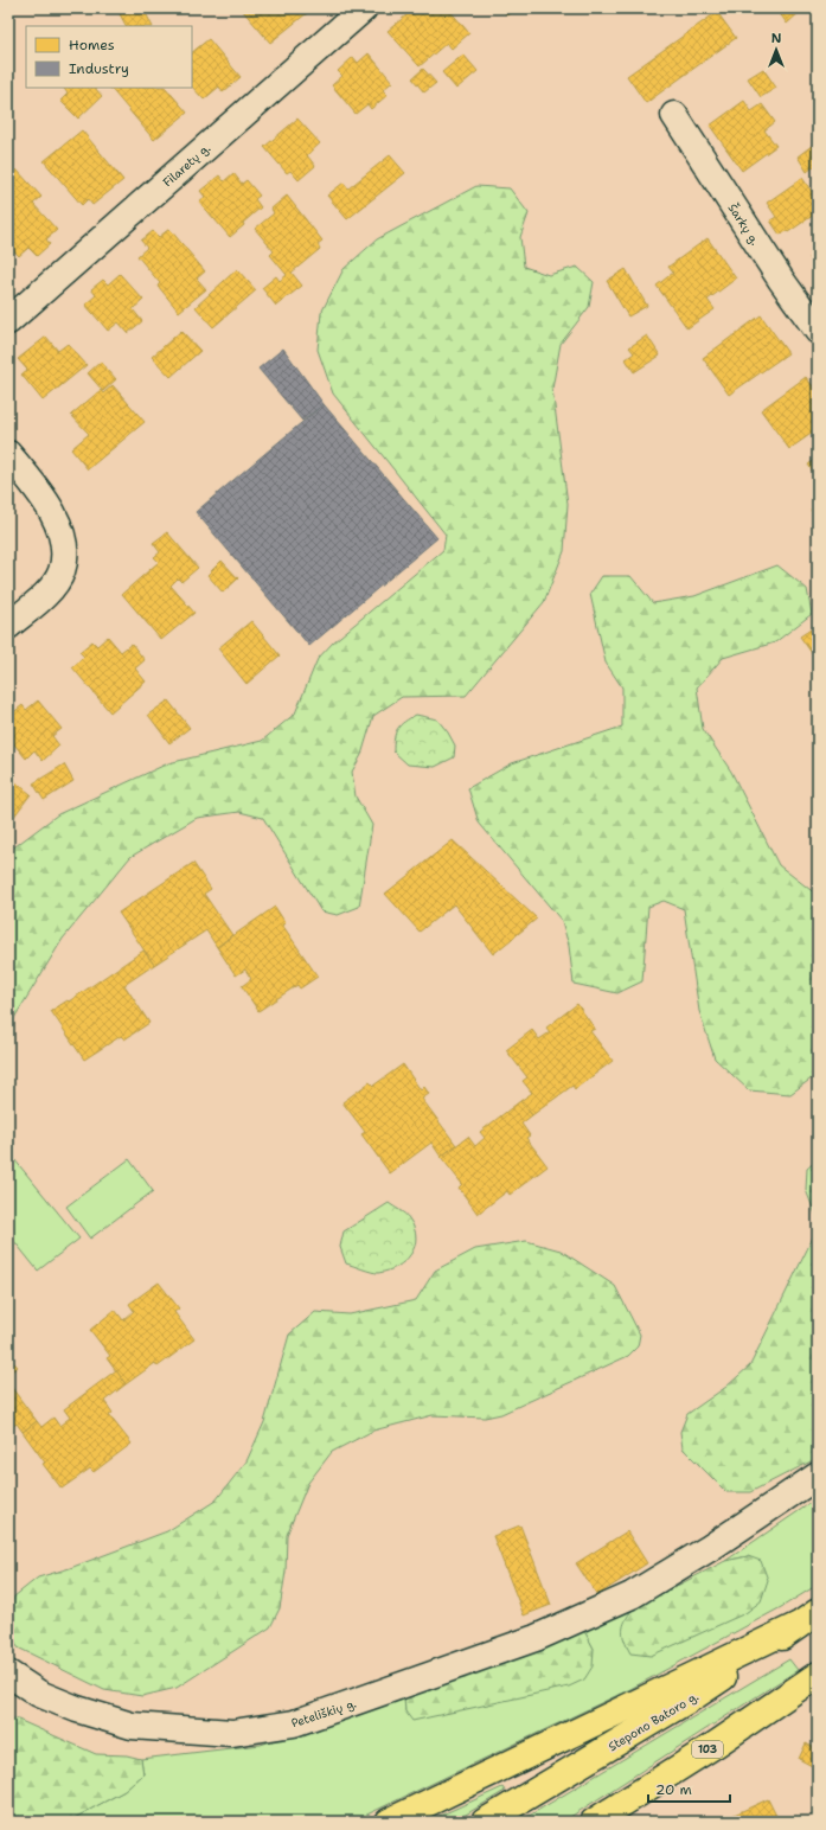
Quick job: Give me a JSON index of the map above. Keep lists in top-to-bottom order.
{
  "streets": {
    "main road": ["Stepono Batoro g.", "103"],
    "street": ["Filaretų g.", "Šarkų g.", "Peteliškių g."]
  },
  "legend": ["Homes", "Industry"],
  "scale_bar": "20 m",
  "north": "top"
}
